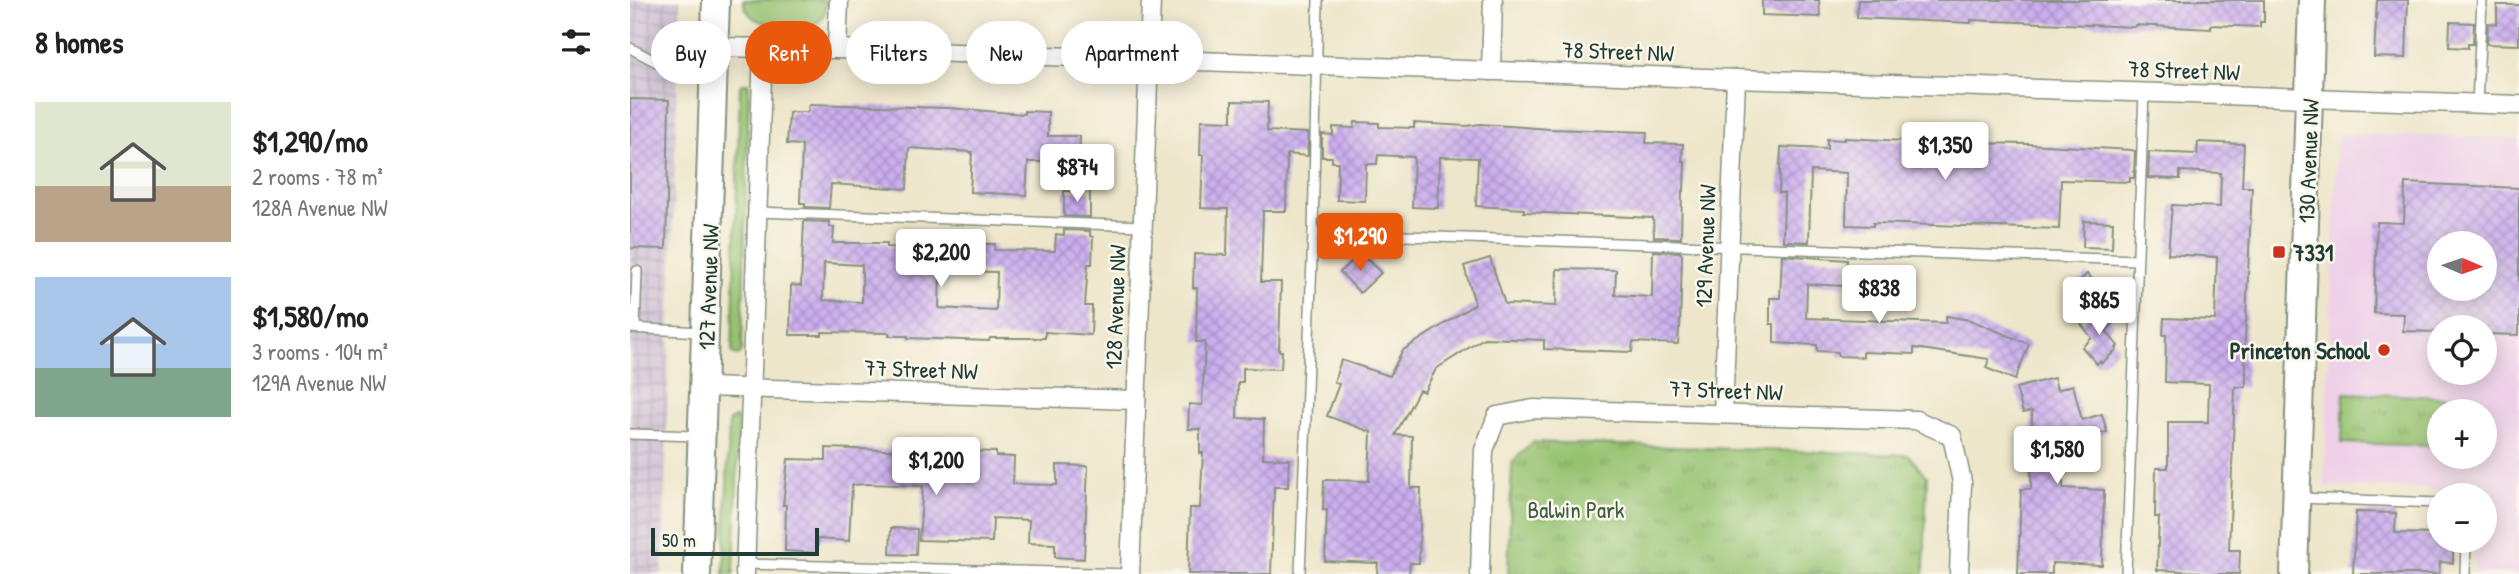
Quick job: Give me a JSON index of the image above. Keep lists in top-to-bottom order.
{
  "streets": {
    "street": [
      "78 Street NW",
      "130 Avenue NW",
      "129 Avenue NW",
      "127 Avenue NW",
      "128 Avenue NW",
      "77 Street NW"
    ]
  },
  "crossings": [
    ["78 Street NW", "130 Avenue NW"],
    ["78 Street NW", "129 Avenue NW"],
    ["129 Avenue NW", "77 Street NW"],
    ["127 Avenue NW", "77 Street NW"],
    ["128 Avenue NW", "77 Street NW"]
  ],
  "parks": ["Balwin Park"],
  "places": {
    "transit": ["7331"],
    "other": ["Princeton School"]
  },
  "scale_bar": "50 m",
  "north": "right",
  "page": {
    "heading": "8 homes",
    "chip": [
      "Buy",
      "Rent",
      "Filters",
      "New",
      "Apartment"
    ],
    "list": [
      {
        "name": "$1,290/mo",
        "note": "2 rooms · 78 m² · 128A Avenue NW"
      },
      {
        "name": "$1,580/mo",
        "note": "3 rooms · 104 m² · 129A Avenue NW"
      }
    ],
    "price": [
      "$1,350",
      "$874",
      "$1,290",
      "$2,200",
      "$838",
      "$865",
      "$1,580",
      "$1,200"
    ],
    "map_buttons": ["+", "−"],
    "scale": "50 m"
  }
}
